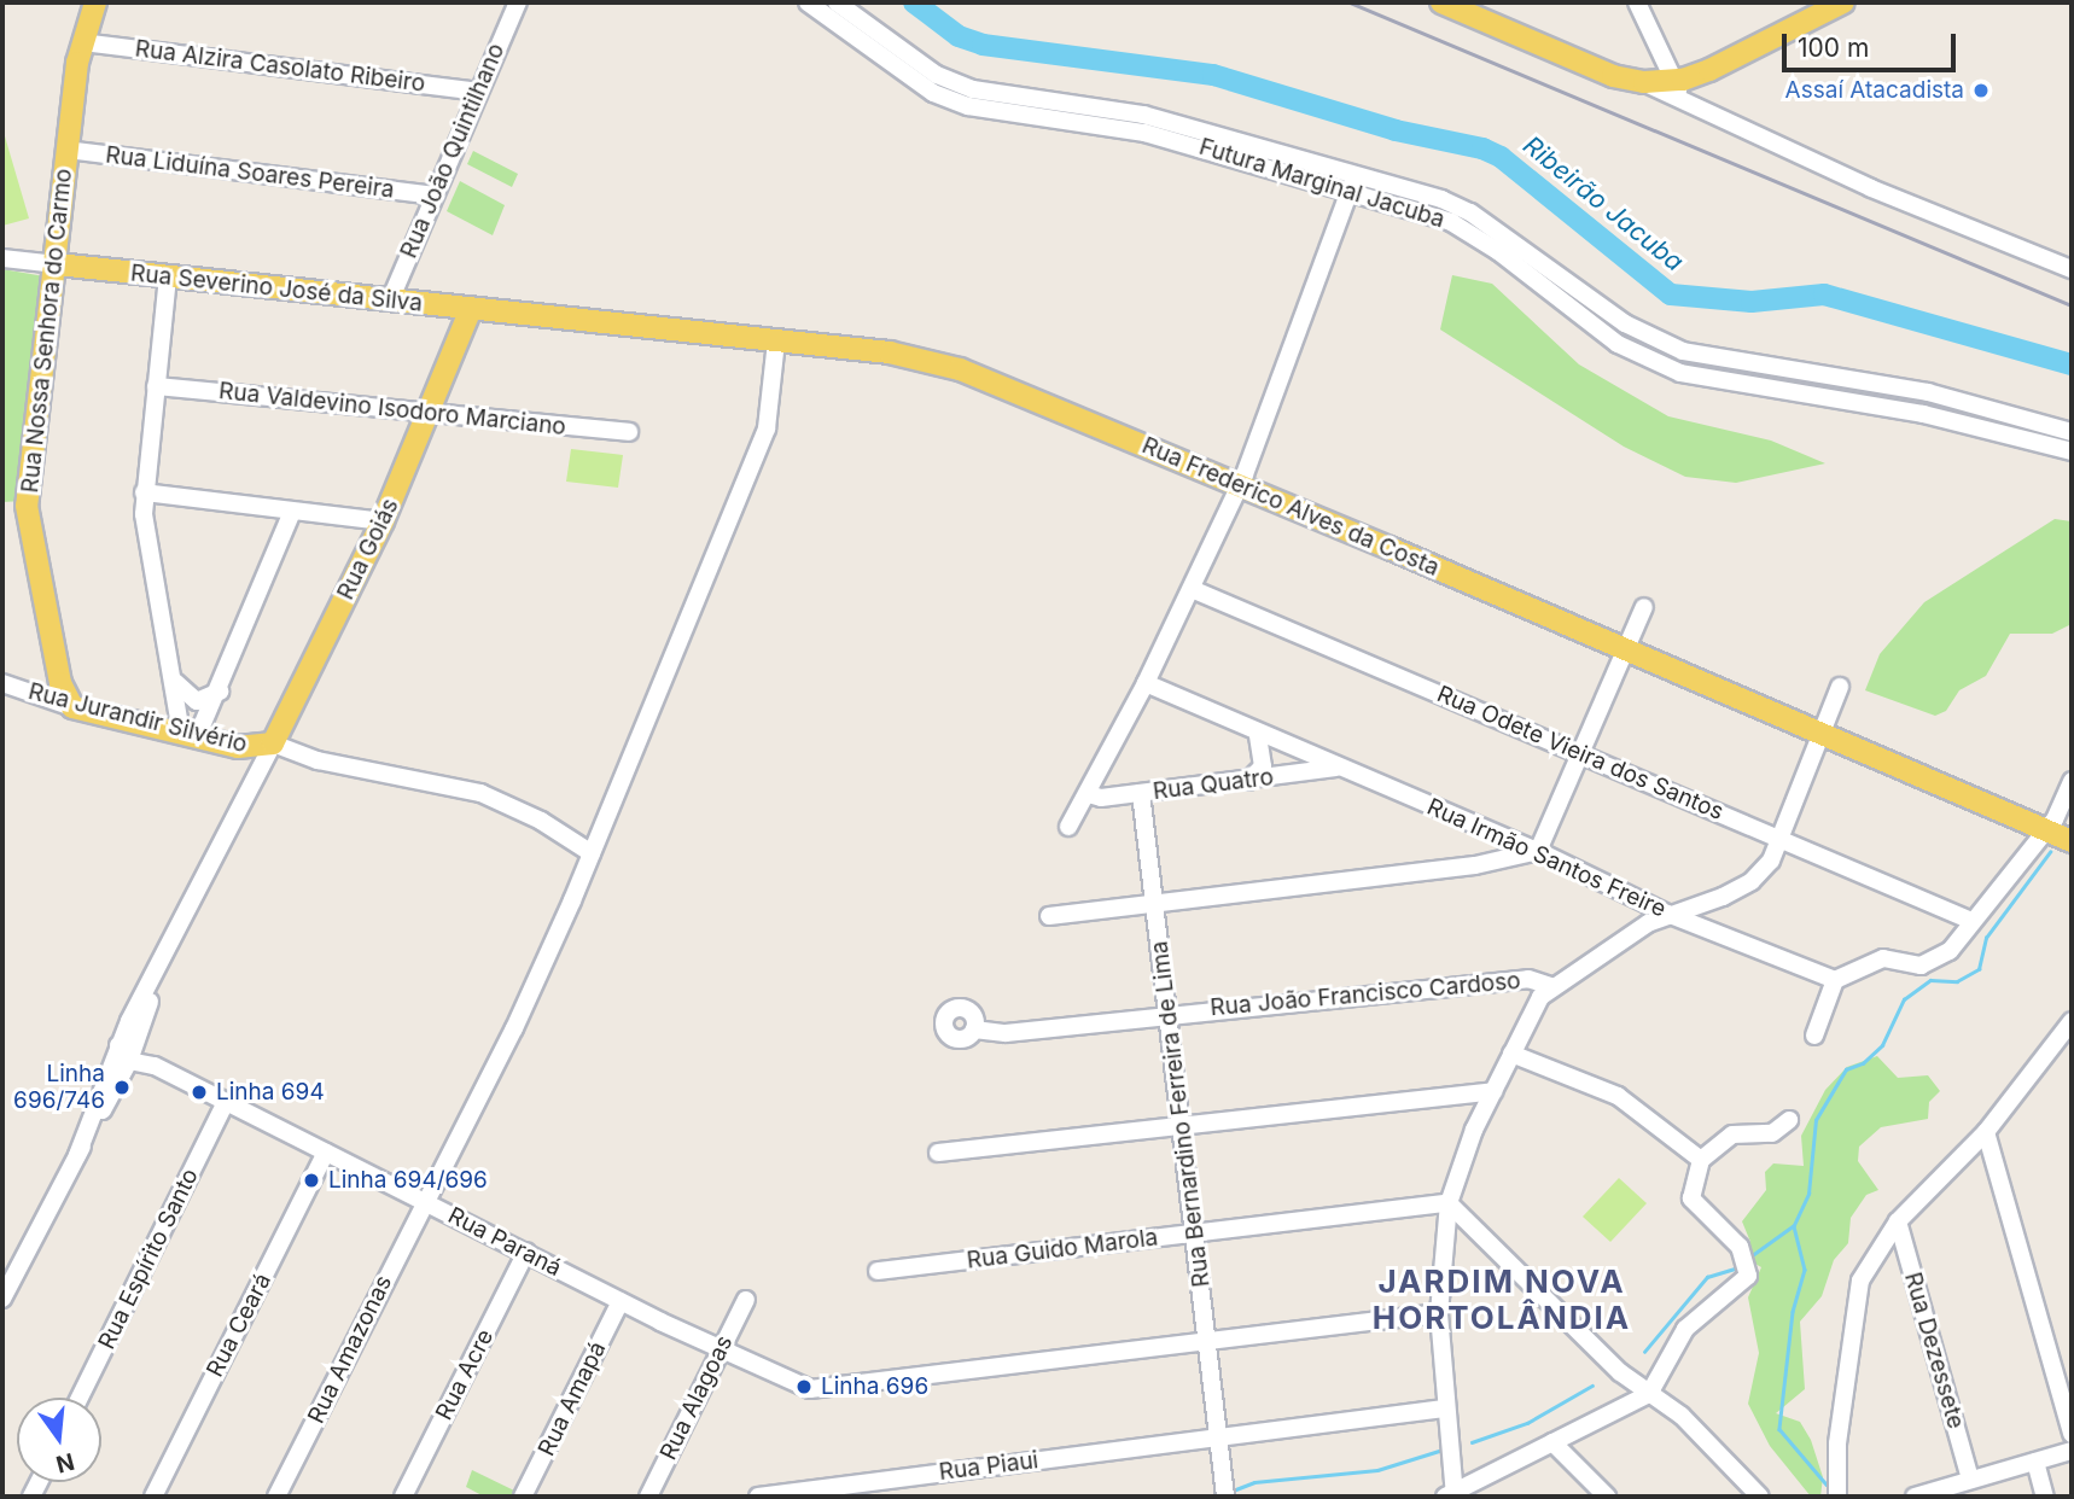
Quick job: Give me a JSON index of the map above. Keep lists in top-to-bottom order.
{
  "streets": {
    "main road": [
      "Rua Severino José da Silva",
      "Rua Nossa Senhora do Carmo",
      "Rua Frederico Alves da Costa",
      "Rua Goiás",
      "Rua Jurandir Silvério"
    ],
    "street": [
      "Rua Alzira Casolato Ribeiro",
      "Rua João Quintilhano",
      "Rua Liduína Soares Pereira",
      "Futura Marginal Jacuba",
      "Rua Valdevino Isodoro Marciano",
      "Rua Odete Vieira dos Santos",
      "Rua Quatro",
      "Rua Irmão Santos Freire",
      "Rua João Francisco Cardoso",
      "Rua Bernardino Ferreira de Lima",
      "Rua Paraná",
      "Rua Guido Marola",
      "Rua Espírito Santo",
      "Rua Ceará",
      "Rua Amazonas",
      "Rua Dezessete",
      "Rua Acre",
      "Rua Alagoas",
      "Rua Amapá",
      "Rua Piaui"
    ]
  },
  "crossings": [
    ["Rua Alzira Casolato Ribeiro", "Rua João Quintilhano"],
    ["Rua Alzira Casolato Ribeiro", "Rua Nossa Senhora do Carmo"],
    ["Rua João Quintilhano", "Rua Liduína Soares Pereira"],
    ["Rua João Quintilhano", "Rua Severino José da Silva"],
    ["Rua Liduína Soares Pereira", "Rua Nossa Senhora do Carmo"],
    ["Rua Severino José da Silva", "Rua Nossa Senhora do Carmo"],
    ["Rua Severino José da Silva", "Rua Frederico Alves da Costa"],
    ["Rua Severino José da Silva", "Rua Goiás"],
    ["Rua Nossa Senhora do Carmo", "Rua Jurandir Silvério"],
    ["Rua Valdevino Isodoro Marciano", "Rua Goiás"],
    ["Rua Frederico Alves da Costa", "Rua Goiás"],
    ["Rua Frederico Alves da Costa", "Rua Amazonas"],
    ["Rua Goiás", "Rua Jurandir Silvério"],
    ["Rua Goiás", "Rua Paraná"],
    ["Rua Quatro", "Rua Irmão Santos Freire"],
    ["Rua Quatro", "Rua Bernardino Ferreira de Lima"],
    ["Rua João Francisco Cardoso", "Rua Bernardino Ferreira de Lima"],
    ["Rua Bernardino Ferreira de Lima", "Rua Paraná"],
    ["Rua Bernardino Ferreira de Lima", "Rua Guido Marola"],
    ["Rua Bernardino Ferreira de Lima", "Rua Piaui"],
    ["Rua Paraná", "Rua Espírito Santo"],
    ["Rua Paraná", "Rua Ceará"],
    ["Rua Paraná", "Rua Amazonas"],
    ["Rua Paraná", "Rua Acre"],
    ["Rua Paraná", "Rua Alagoas"],
    ["Rua Paraná", "Rua Amapá"]
  ],
  "districts": ["JARDIM NOVA HORTOLÂNDIA"],
  "water": ["Ribeirão Jacuba"],
  "places": [
    "Assaí Atacadista",
    "Linha 696/746",
    "Linha 694",
    "Linha 694/696",
    "Linha 696"
  ],
  "scale_bar": "100 m",
  "north": "bottom"
}
